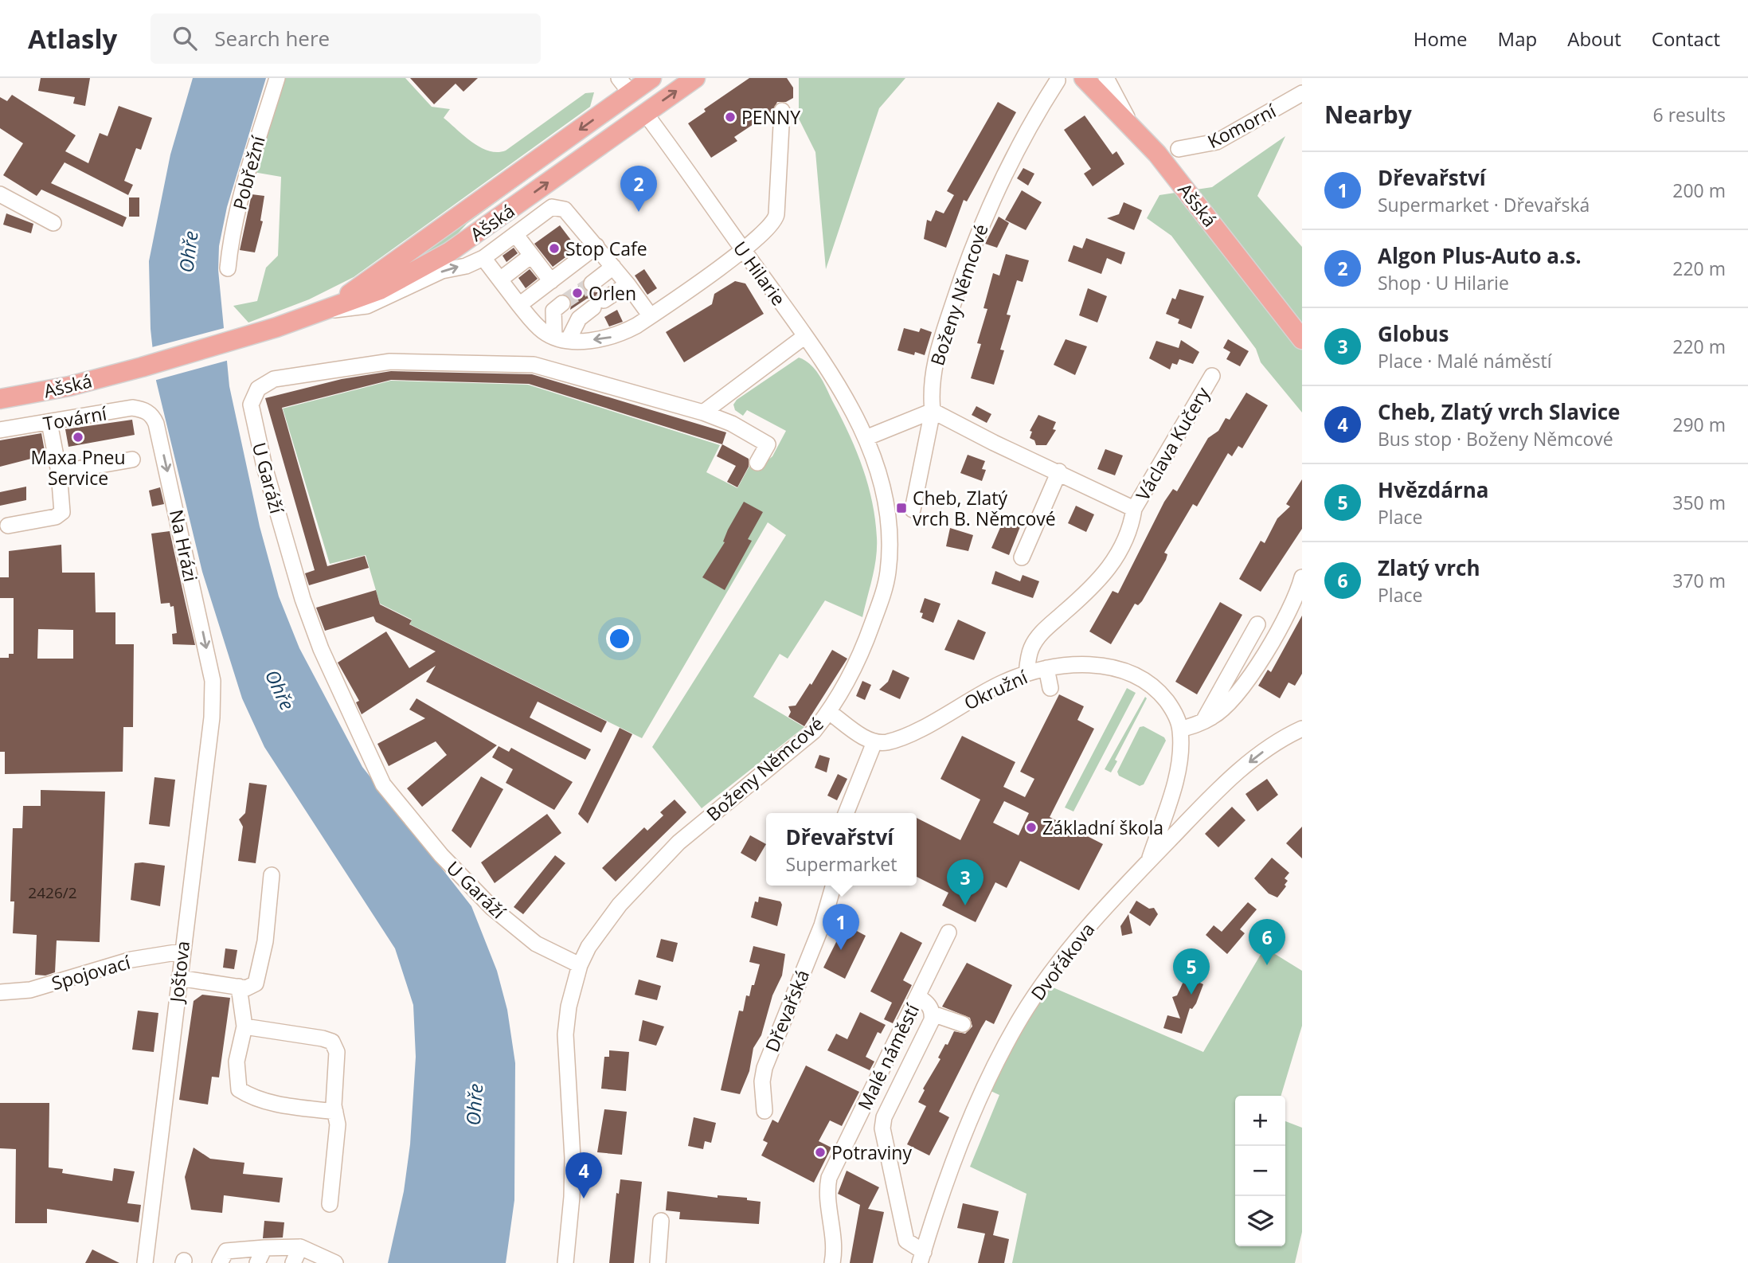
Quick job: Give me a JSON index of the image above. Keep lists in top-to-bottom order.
{
  "streets": {
    "main road": ["Ašská"],
    "street": [
      "Komorní",
      "Pobřežní",
      "U Hilarie",
      "Boženy Němcové",
      "Tovární",
      "Václava Kučery",
      "U Garáží",
      "Na Hrázi",
      "Okružní",
      "Dvořákova",
      "Joštova",
      "Spojovací",
      "Dřevařská",
      "Malé náměstí"
    ]
  },
  "crossings": [
    ["Ašská", "U Hilarie"],
    ["U Hilarie", "Boženy Němcové"],
    ["Boženy Němcové", "U Garáží"],
    ["Tovární", "Na Hrázi"],
    ["Václava Kučery", "Okružní"],
    ["Na Hrázi", "Joštova"],
    ["Okružní", "Dvořákova"],
    ["Dvořákova", "Malé náměstí"],
    ["Joštova", "Spojovací"]
  ],
  "one_way": ["Na Hrázi"],
  "water": ["Ohře"],
  "places": {
    "other": [
      "PENNY",
      "Stop Cafe",
      "Orlen",
      "Maxa Pneu Service",
      "Základní škola",
      "Potraviny"
    ],
    "transit": ["Cheb, Zlatý vrch B. Němcové"]
  },
  "house_numbers": ["2426/2"],
  "page": {
    "header": "Atlasly",
    "search": "Search here",
    "nav": [
      "Home",
      "Map",
      "About",
      "Contact"
    ],
    "heading": ["Nearby", "6 results"],
    "list": [
      {
        "mark": "1",
        "name": "Dřevařství",
        "note": "Supermarket · Dřevařská",
        "value": "200 m"
      },
      {
        "mark": "2",
        "name": "Algon Plus-Auto a.s.",
        "note": "Shop · U Hilarie",
        "value": "220 m"
      },
      {
        "mark": "3",
        "name": "Globus",
        "note": "Place · Malé náměstí",
        "value": "220 m"
      },
      {
        "mark": "4",
        "name": "Cheb, Zlatý vrch Slavice",
        "note": "Bus stop · Boženy Němcové",
        "value": "290 m"
      },
      {
        "mark": "5",
        "name": "Hvězdárna",
        "note": "Place",
        "value": "350 m"
      },
      {
        "mark": "6",
        "name": "Zlatý vrch",
        "note": "Place",
        "value": "370 m"
      }
    ],
    "pins": [
      "2",
      "3",
      "1",
      "6",
      "5",
      "4"
    ],
    "popup": ["Dřevařství", "Supermarket"],
    "map_buttons": ["+", "−"]
  }
}
